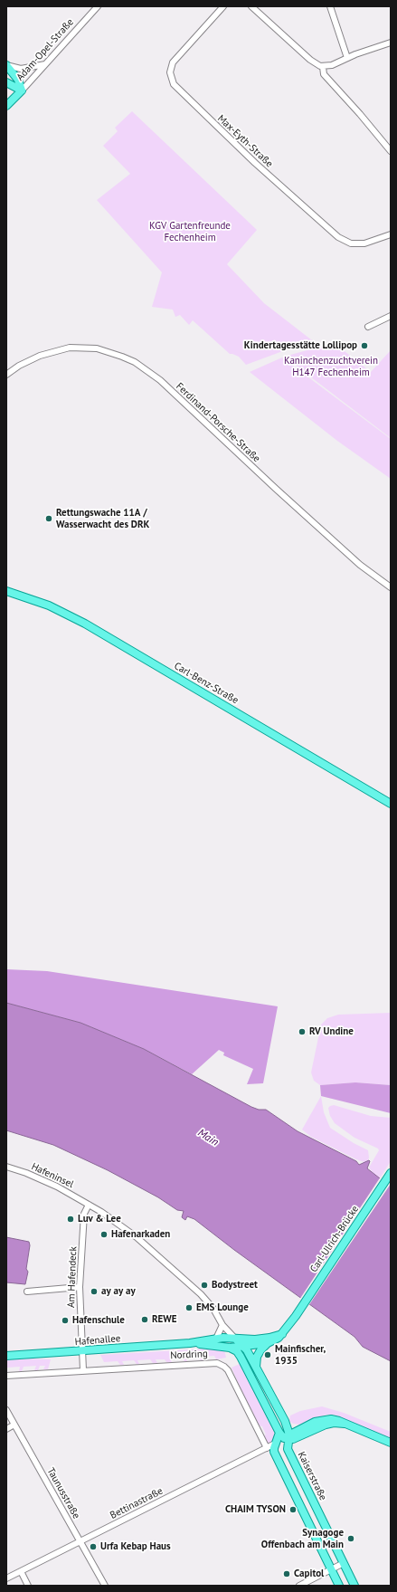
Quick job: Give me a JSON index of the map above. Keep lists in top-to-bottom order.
{
  "streets": {
    "main road": [
      "Adam-Opel-Straße",
      "Carl-Benz-Straße",
      "Carl-Ulrich-Brücke",
      "Hafenallee",
      "Kaiserstraße"
    ],
    "street": [
      "Max-Eyth-Straße",
      "Ferdinand-Porsche-Straße",
      "Hafeninsel",
      "Am Hafendeck",
      "Nordring",
      "Taunusstraße",
      "Bettinastraße"
    ]
  },
  "crossings": [
    ["Hafeninsel", "Am Hafendeck"],
    ["Hafeninsel", "Hafenallee"],
    ["Am Hafendeck", "Hafenallee"],
    ["Hafenallee", "Kaiserstraße"],
    ["Nordring", "Bettinastraße"],
    ["Taunusstraße", "Bettinastraße"]
  ],
  "water": ["Main"],
  "parks": ["KGV Gartenfreunde Fechenheim", "Kaninchenzuchtverein H147 Fechenheim"],
  "places": [
    "Kindertagesstätte Lollipop",
    "Rettungswache 11A / Wasserwacht des DRK",
    "RV Undine",
    "Luv & Lee",
    "Hafenarkaden",
    "Bodystreet",
    "ay ay ay",
    "EMS Lounge",
    "REWE",
    "Hafenschule",
    "Mainfischer, 1935",
    "CHAIM TYSON",
    "Synagoge Offenbach am Main",
    "Urfa Kebap Haus",
    "Capitol"
  ]
}
